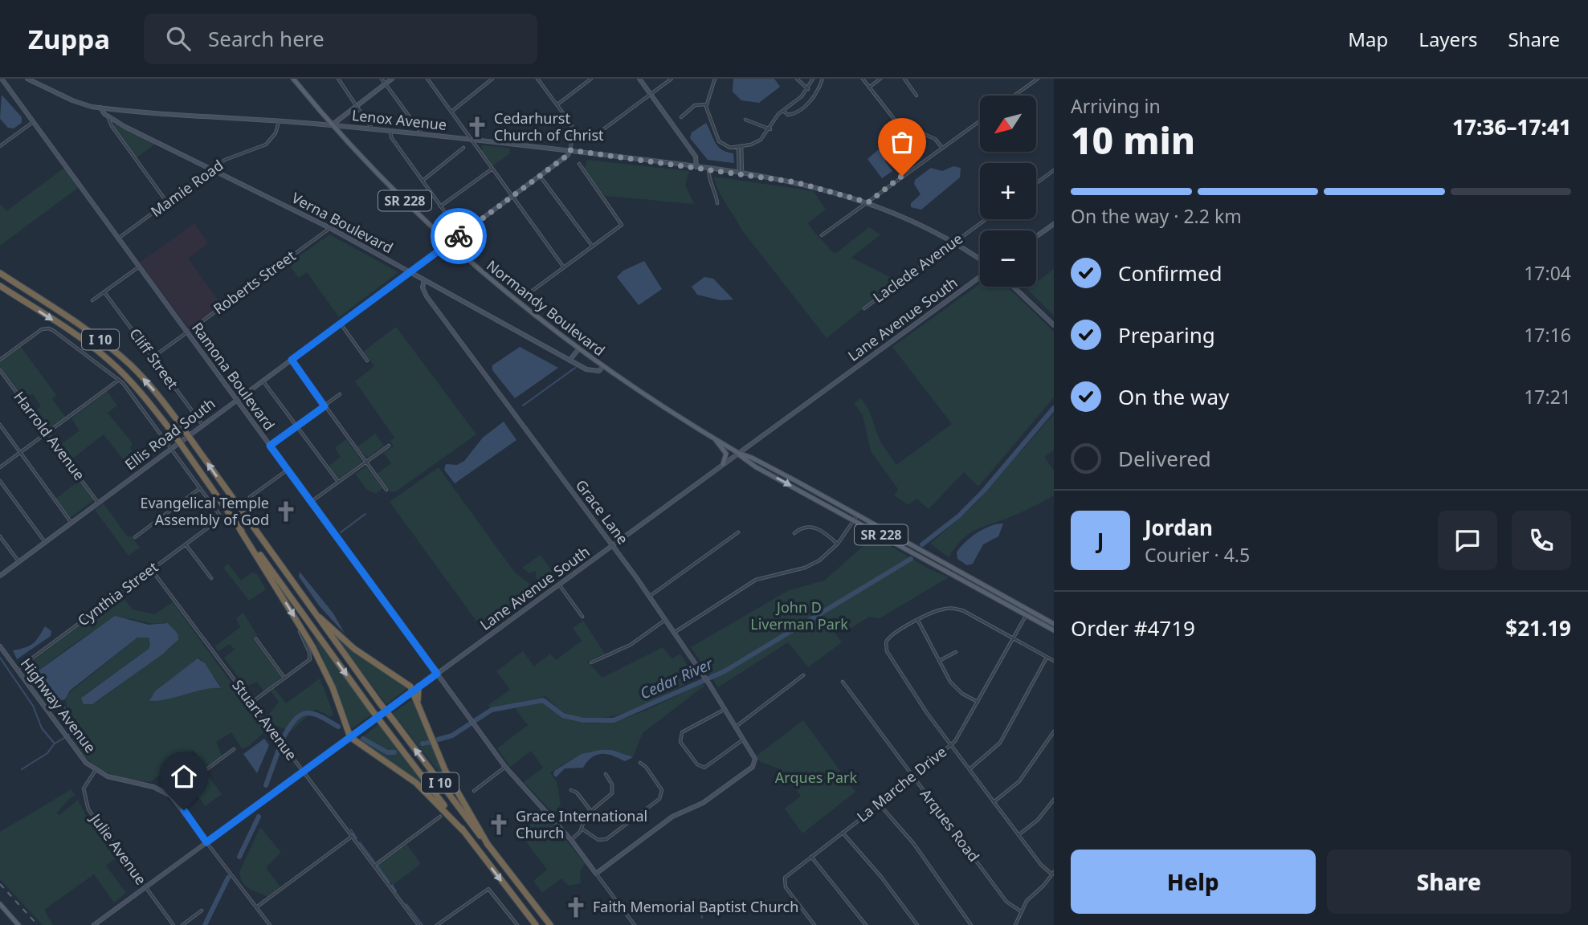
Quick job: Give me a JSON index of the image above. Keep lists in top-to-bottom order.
{
  "streets": {
    "highway": ["I 10"],
    "main road": ["SR 228", "Normandy Boulevard"],
    "street": [
      "Lenox Avenue",
      "Mamie Road",
      "Verna Boulevard",
      "Laclede Avenue",
      "Roberts Street",
      "Lane Avenue South",
      "Cliff Street",
      "Ramona Boulevard",
      "Ellis Road South",
      "Harrold Avenue",
      "Grace Lane",
      "Cynthia Street",
      "Highway Avenue",
      "Stuart Avenue",
      "La Marche Drive",
      "Arques Road",
      "Julie Avenue"
    ]
  },
  "crossings": [
    ["Lenox Avenue", "Mamie Road"],
    ["Lenox Avenue", "Verna Boulevard"],
    ["Lenox Avenue", "Laclede Avenue"],
    ["Lenox Avenue", "Normandy Boulevard"],
    ["Lenox Avenue", "Ellis Road South"],
    ["Mamie Road", "Verna Boulevard"],
    ["Mamie Road", "Ramona Boulevard"],
    ["Verna Boulevard", "Roberts Street"],
    ["Verna Boulevard", "Normandy Boulevard"],
    ["Verna Boulevard", "Ellis Road South"],
    ["Verna Boulevard", "Grace Lane"],
    ["Roberts Street", "Cliff Street"],
    ["Roberts Street", "Ramona Boulevard"],
    ["Normandy Boulevard", "Lane Avenue South"],
    ["Normandy Boulevard", "Ellis Road South"],
    ["Normandy Boulevard", "La Marche Drive"],
    ["Lane Avenue South", "Ramona Boulevard"],
    ["Lane Avenue South", "Grace Lane"],
    ["Lane Avenue South", "Highway Avenue"],
    ["Lane Avenue South", "Stuart Avenue"],
    ["Lane Avenue South", "Julie Avenue"],
    ["Cliff Street", "Ellis Road South"],
    ["Ramona Boulevard", "Ellis Road South"],
    ["Ramona Boulevard", "Grace Lane"],
    ["Ellis Road South", "Harrold Avenue"],
    ["Cynthia Street", "Highway Avenue"],
    ["Cynthia Street", "Stuart Avenue"],
    ["Highway Avenue", "Julie Avenue"],
    ["La Marche Drive", "Arques Road"]
  ],
  "water": ["Cedar River"],
  "parks": ["John D Liverman Park", "Arques Park"],
  "places": {
    "church": [
      "Cedarhurst Church of Christ",
      "Evangelical Temple Assembly of God",
      "Grace International Church",
      "Faith Memorial Baptist Church"
    ]
  },
  "north": "bottom left",
  "page": {
    "header": "Zuppa",
    "search": "Search here",
    "nav": ["Map", "Layers", "Share"],
    "heading": ["10 min", "Arriving in", "17:36–17:41"],
    "panel": [
      "Jordan",
      "Courier · 4.5",
      "Order #4719",
      "$21.19"
    ],
    "map_buttons": ["+", "−"],
    "bar": "On the way · 2.2 km",
    "list": [
      ["Confirmed", "17:04"],
      ["Preparing", "17:16"],
      ["On the way", "17:21"],
      "Delivered"
    ],
    "round": "J",
    "buttons": ["Help", "Share"]
  }
}
